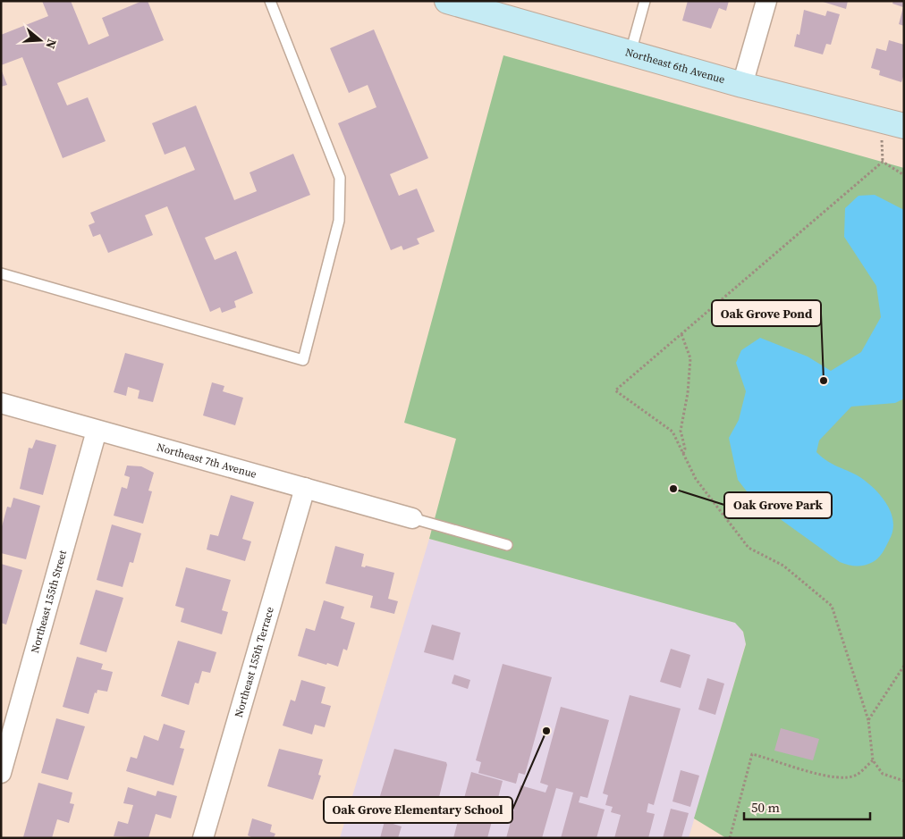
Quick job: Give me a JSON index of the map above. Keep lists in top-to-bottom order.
{
  "streets": {
    "main road": ["Northeast 6th Avenue"],
    "street": ["Northeast 7th Avenue", "Northeast 155th Street", "Northeast 155th Terrace"]
  },
  "crossings": [
    ["Northeast 7th Avenue", "Northeast 155th Street"],
    ["Northeast 7th Avenue", "Northeast 155th Terrace"]
  ],
  "places": ["Oak Grove Pond", "Oak Grove Park", "Oak Grove Elementary School"],
  "scale_bar": "50 m",
  "north": "right"
}
